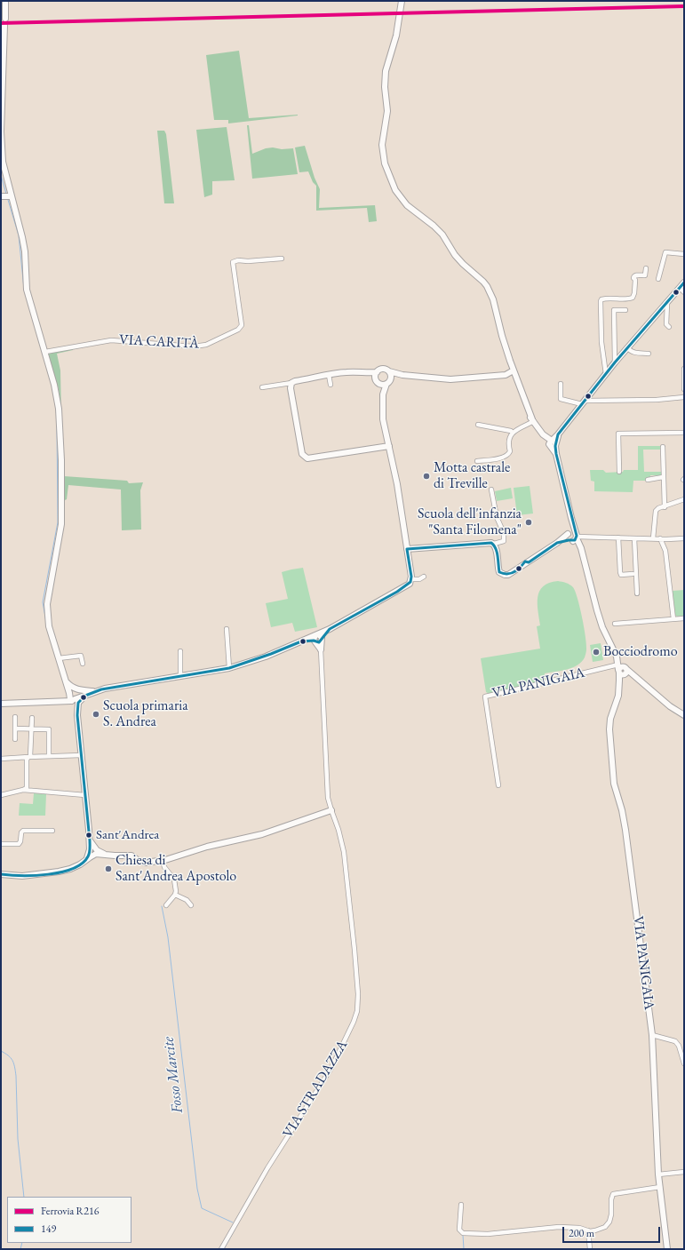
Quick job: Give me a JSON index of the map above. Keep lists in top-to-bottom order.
{
  "streets": {
    "street": ["VIA CARITÀ", "VIA PANIGAIA", "VIA STRADAZZA"]
  },
  "water": ["Fosso Marcite"],
  "places": [
    "Motta castrale di Treville",
    "Scuola dell'infanzia \"Santa Filomena\"",
    "Bocciodromo",
    "Scuola primaria S. Andrea",
    "Sant'Andrea",
    "Chiesa di Sant'Andrea Apostolo"
  ],
  "lines": ["rail line R216", "transit line 149"],
  "legend": ["Ferrovia R216", "149"],
  "scale_bar": "200 m"
}
